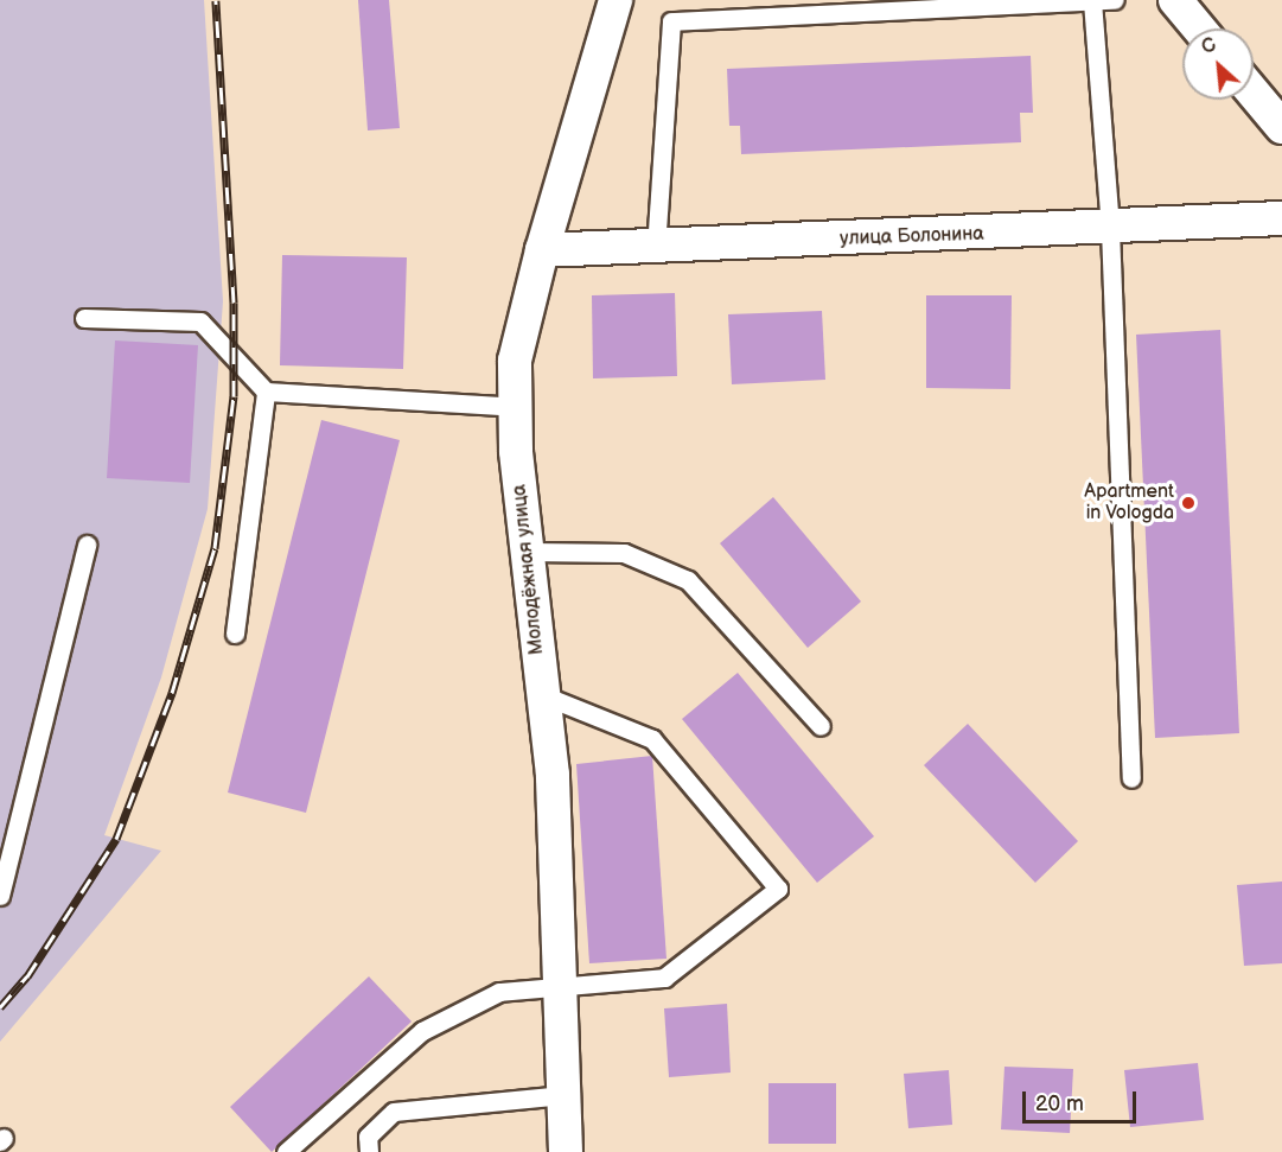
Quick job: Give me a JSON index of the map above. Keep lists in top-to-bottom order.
{
  "streets": {
    "street": ["улица Болонина", "Молодёжная улица"]
  },
  "crossings": [
    ["улица Болонина", "Молодёжная улица"]
  ],
  "places": ["Apartment in Vologda"],
  "scale_bar": "20 m",
  "north": "top left"
}
